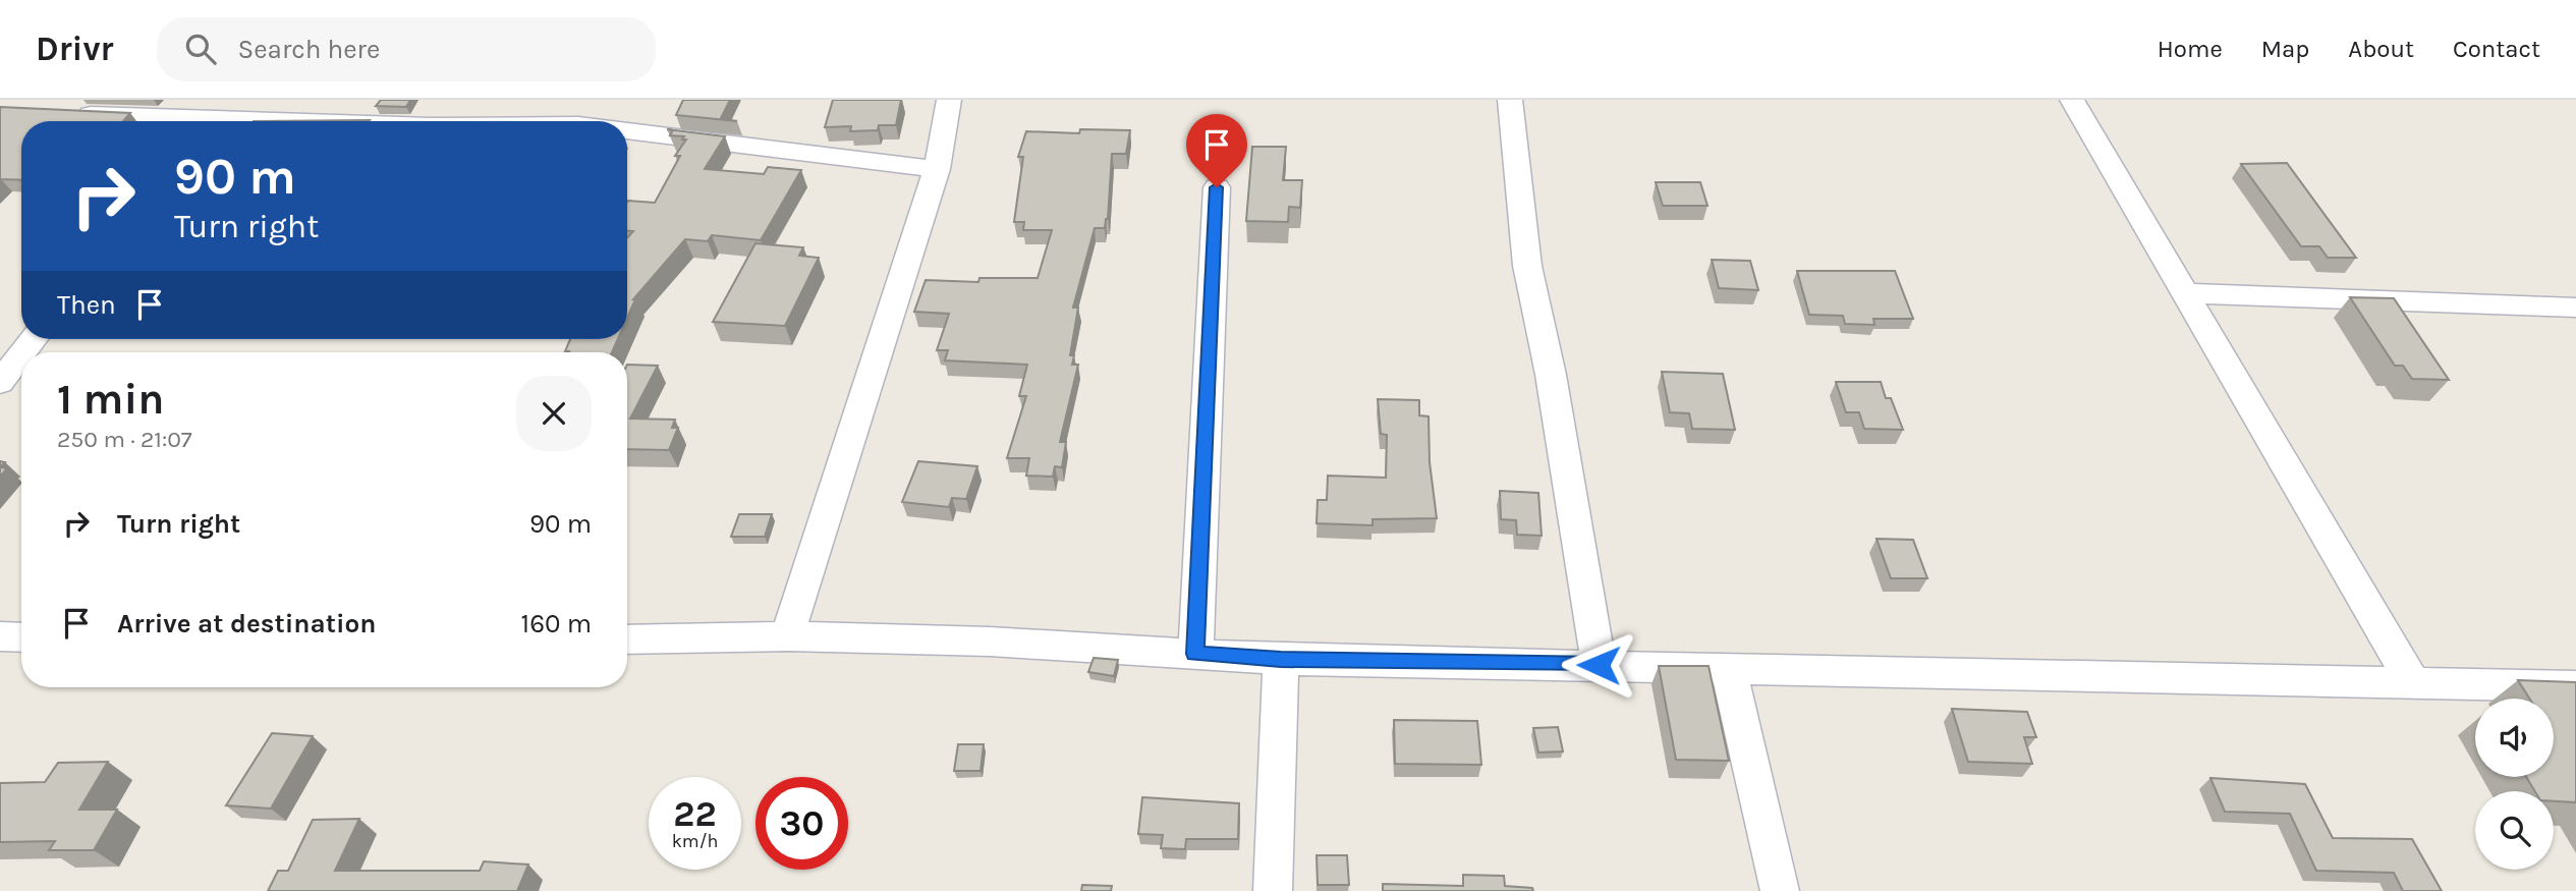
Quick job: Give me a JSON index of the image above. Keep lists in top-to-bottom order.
{
  "page": {
    "header": "Drivr",
    "search": "Search here",
    "nav": [
      "Home",
      "Map",
      "About",
      "Contact"
    ],
    "turn": ["90 m", "Turn right"],
    "then": "Then",
    "heading": ["1 min", "250 m · 21:07"],
    "list": [
      {
        "name": "Turn right",
        "value": "90 m"
      },
      {
        "name": "Arrive at destination",
        "value": "160 m"
      }
    ],
    "speed": "22 km/h",
    "limit": "30"
  }
}
